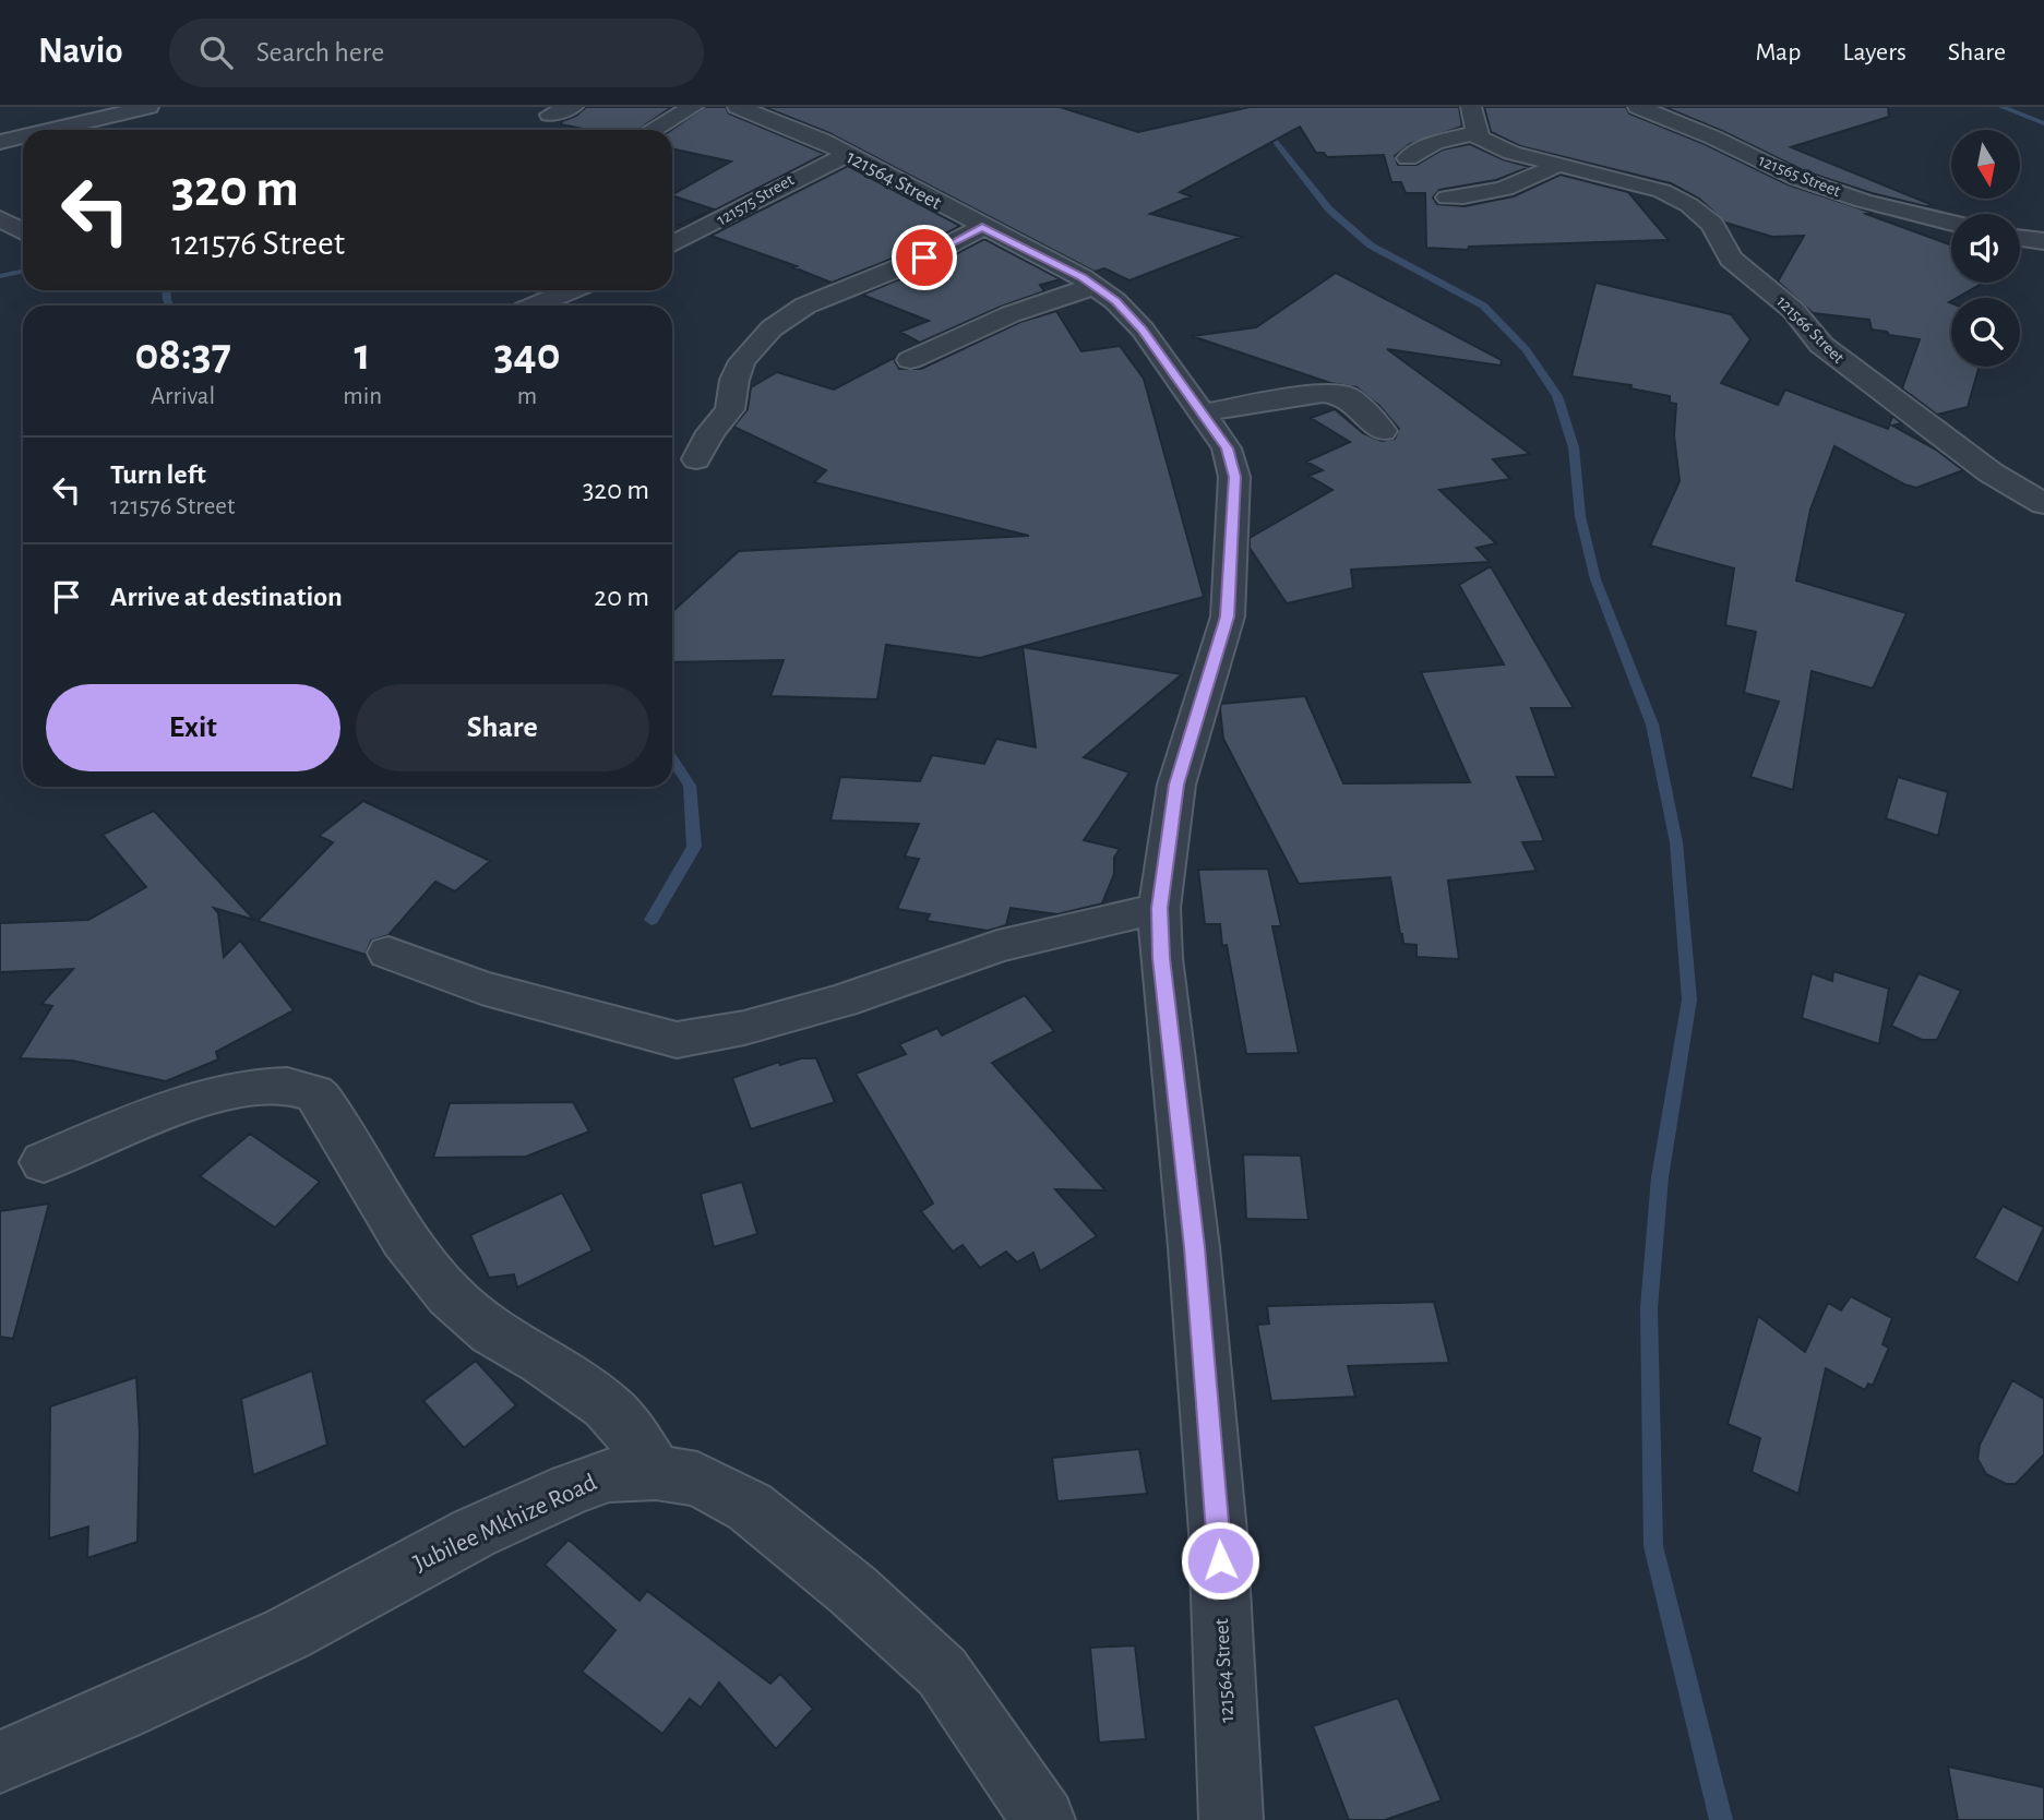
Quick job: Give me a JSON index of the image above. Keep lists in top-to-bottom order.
{
  "streets": {
    "street": [
      "121565 Street",
      "121564 Street",
      "121575 Street",
      "121566 Street",
      "Jubilee Mkhize Road"
    ]
  },
  "crossings": [
    ["121564 Street", "121575 Street"]
  ],
  "north": "bottom",
  "page": {
    "header": "Navio",
    "search": "Search here",
    "nav": ["Map", "Layers", "Share"],
    "turn": ["320 m", "121576 Street"],
    "eta": [
      "08:37",
      "Arrival",
      "1",
      "min",
      "340",
      "m"
    ],
    "list": [
      {
        "name": "Turn left",
        "note": "121576 Street",
        "value": "320 m"
      },
      {
        "name": "Arrive at destination",
        "value": "20 m"
      }
    ],
    "buttons": ["Exit", "Share"]
  }
}
